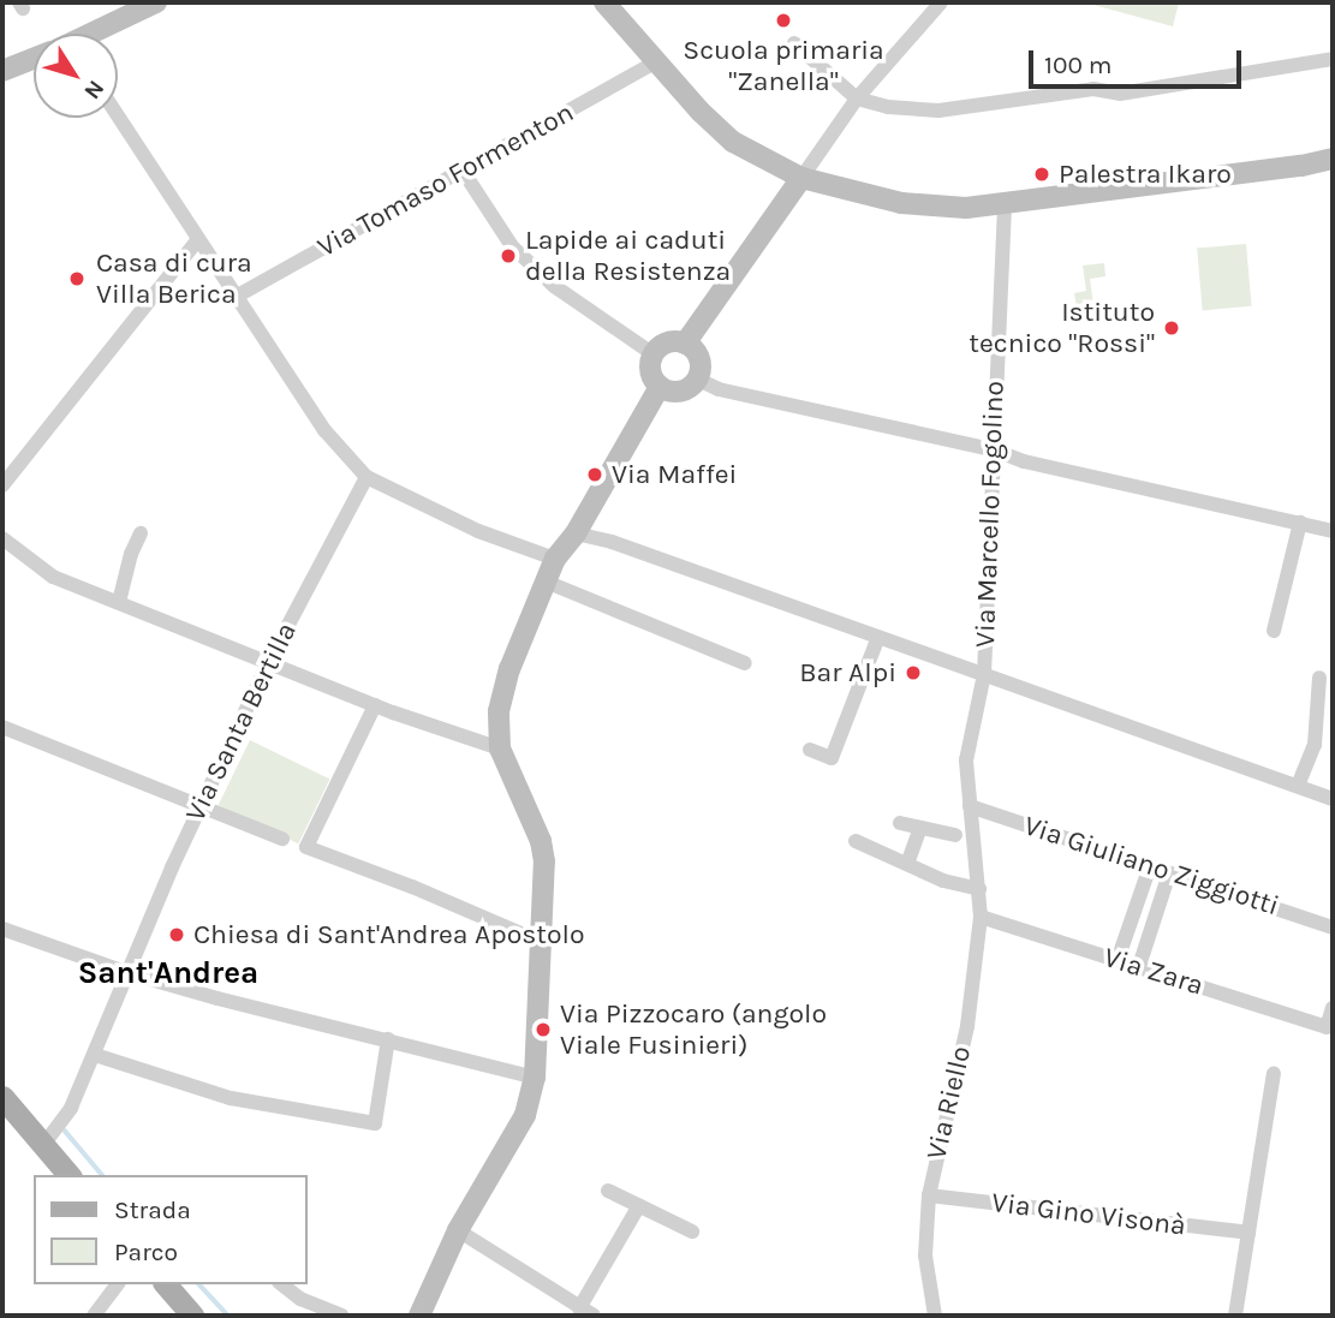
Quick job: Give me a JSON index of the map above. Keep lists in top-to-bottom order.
{
  "streets": {
    "street": [
      "Via Tomaso Formenton",
      "Via Marcello Fogolino",
      "Via Santa Bertilla",
      "Via Giuliano Ziggiotti",
      "Via Zara",
      "Via Riello",
      "Via Gino Visonà"
    ]
  },
  "crossings": [
    ["Via Marcello Fogolino", "Via Riello"],
    ["Via Giuliano Ziggiotti", "Via Riello"],
    ["Via Zara", "Via Riello"],
    ["Via Riello", "Via Gino Visonà"]
  ],
  "districts": ["Sant'Andrea"],
  "places": [
    "Scuola primaria \"Zanella\"",
    "Palestra Ikaro",
    "Lapide ai caduti della Resistenza",
    "Casa di cura Villa Berica",
    "Istituto tecnico \"Rossi\"",
    "Via Maffei",
    "Bar Alpi",
    "Chiesa di Sant'Andrea Apostolo",
    "Via Pizzocaro (angolo Viale Fusinieri)"
  ],
  "legend": ["Strada", "Parco"],
  "scale_bar": "100 m",
  "north": "bottom right"
}
